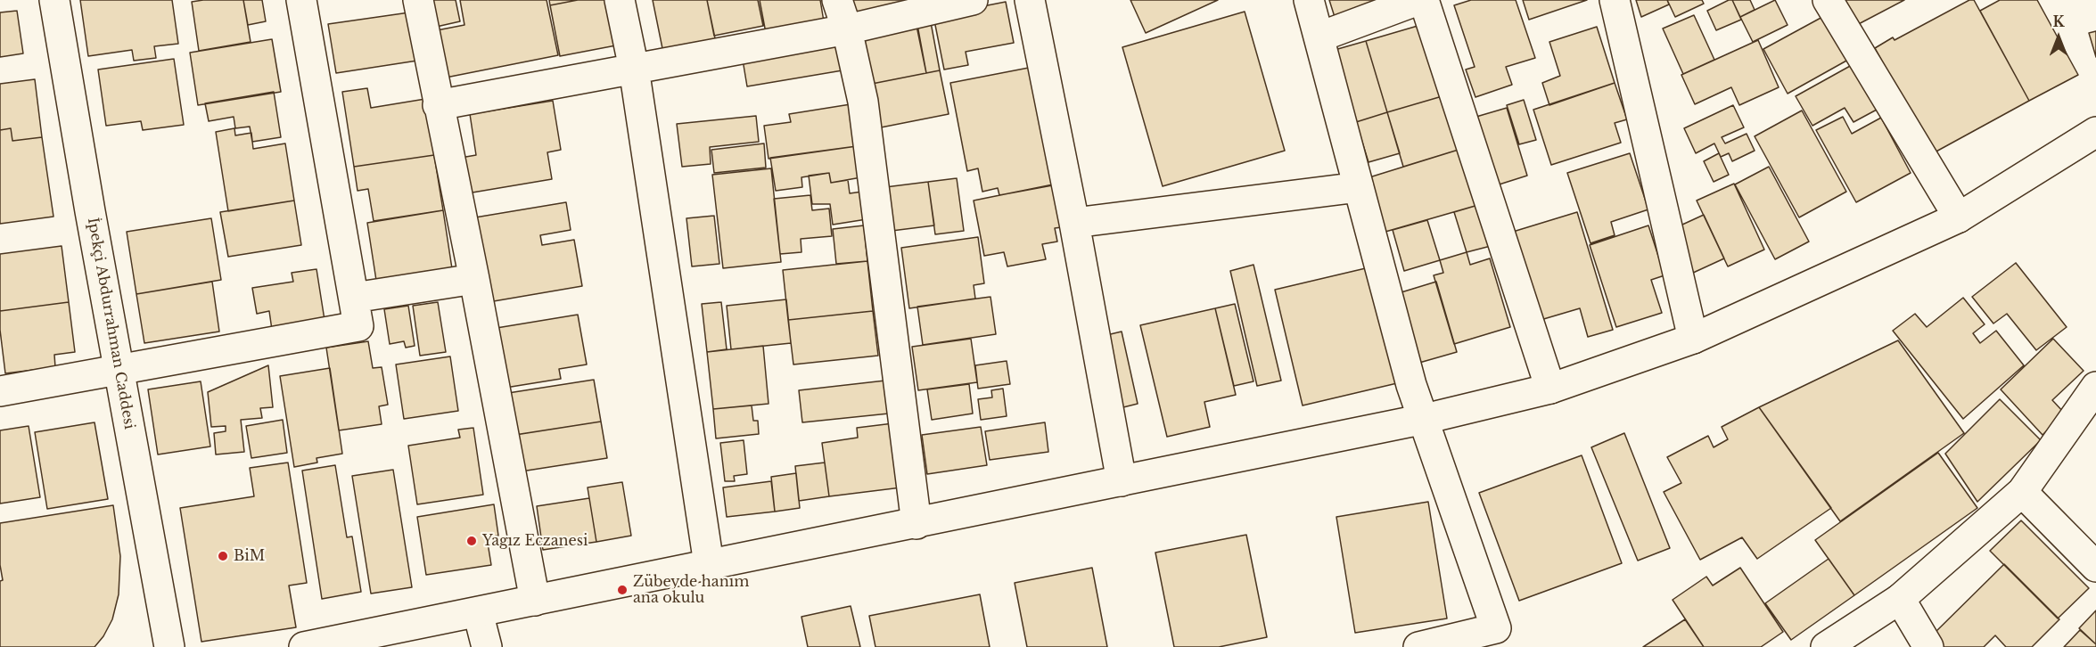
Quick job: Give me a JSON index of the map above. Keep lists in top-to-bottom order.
{
  "streets": {
    "street": ["İpekçi Abdurrahman Caddesi"]
  },
  "places": ["Yagız Eczanesi", "BiM", "Zübeyde hanım ana okulu"],
  "north": "top"
}
